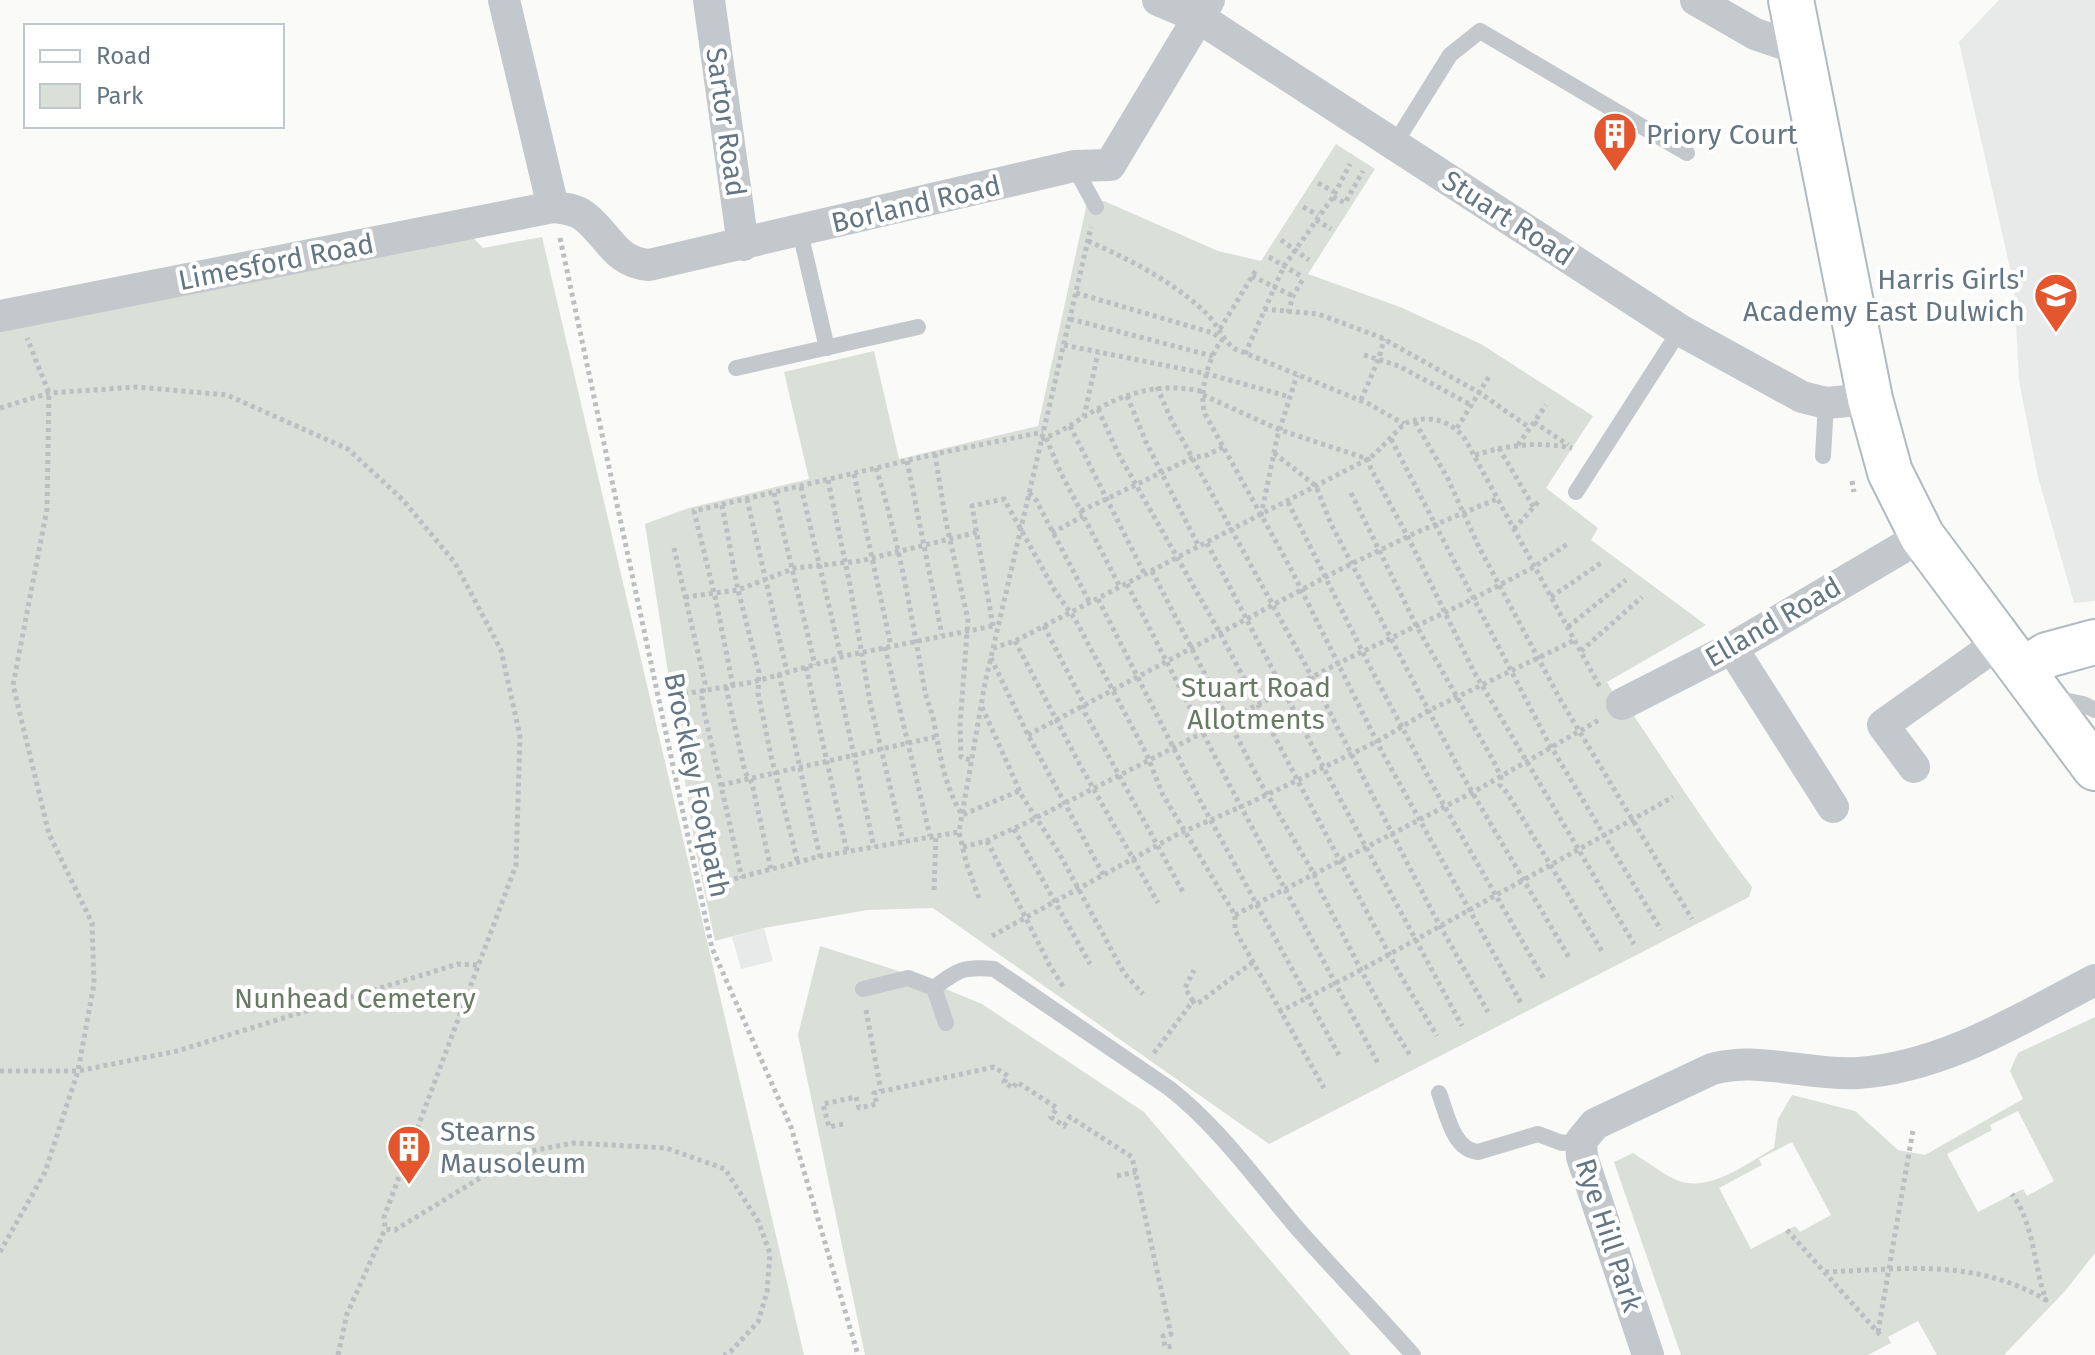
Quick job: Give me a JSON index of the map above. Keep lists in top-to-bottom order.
{
  "streets": {
    "street": [
      "Sartor Road",
      "Borland Road",
      "Stuart Road",
      "Limesford Road",
      "Elland Road",
      "Rye Hill Park"
    ],
    "path": ["Brockley Footpath"]
  },
  "crossings": [
    ["Sartor Road", "Borland Road"],
    ["Borland Road", "Stuart Road"],
    ["Borland Road", "Limesford Road"],
    ["Borland Road", "Brockley Footpath"],
    ["Limesford Road", "Brockley Footpath"]
  ],
  "parks": ["Stuart Road Allotments", "Nunhead Cemetery"],
  "places": {
    "building": ["Priory Court", "Stearns Mausoleum"],
    "school or university": ["Harris Girls' Academy East Dulwich"]
  },
  "legend": ["Road", "Park"]
}
